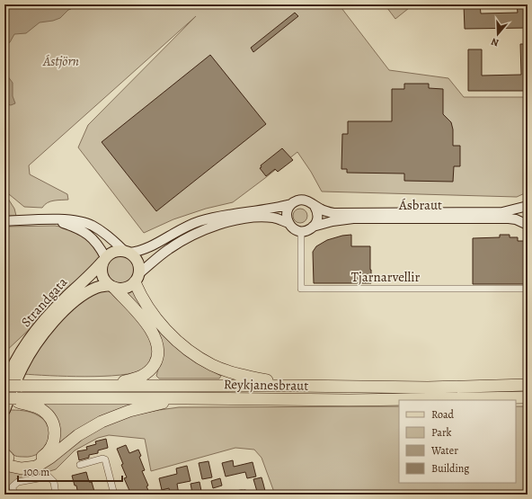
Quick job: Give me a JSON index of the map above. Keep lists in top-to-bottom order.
{
  "streets": {
    "highway": ["Reykjanesbraut"],
    "main road": ["Strandgata"],
    "street": ["Ásbraut", "Tjarnarvellir"]
  },
  "crossings": [
    ["Ásbraut", "Tjarnarvellir"],
    ["Strandgata", "Reykjanesbraut"]
  ],
  "parks": ["Ástjörn"],
  "legend": [
    "Road",
    "Park",
    "Water",
    "Building"
  ],
  "scale_bar": "100 m",
  "north": "bottom"
}
